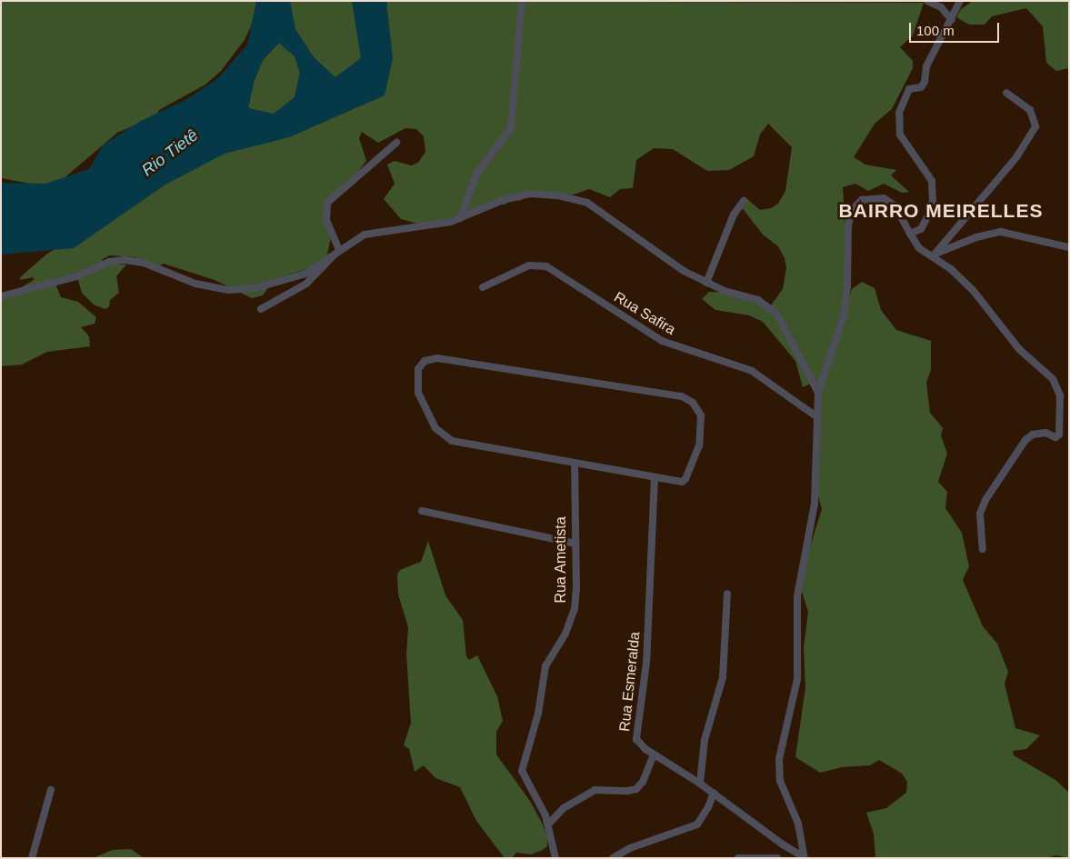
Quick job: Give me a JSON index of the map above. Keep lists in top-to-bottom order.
{
  "streets": {
    "street": ["Rua Safira", "Rua Ametista", "Rua Esmeralda"]
  },
  "districts": ["BAIRRO MEIRELLES"],
  "water": ["Rio Tietê"],
  "scale_bar": "100 m"
}
